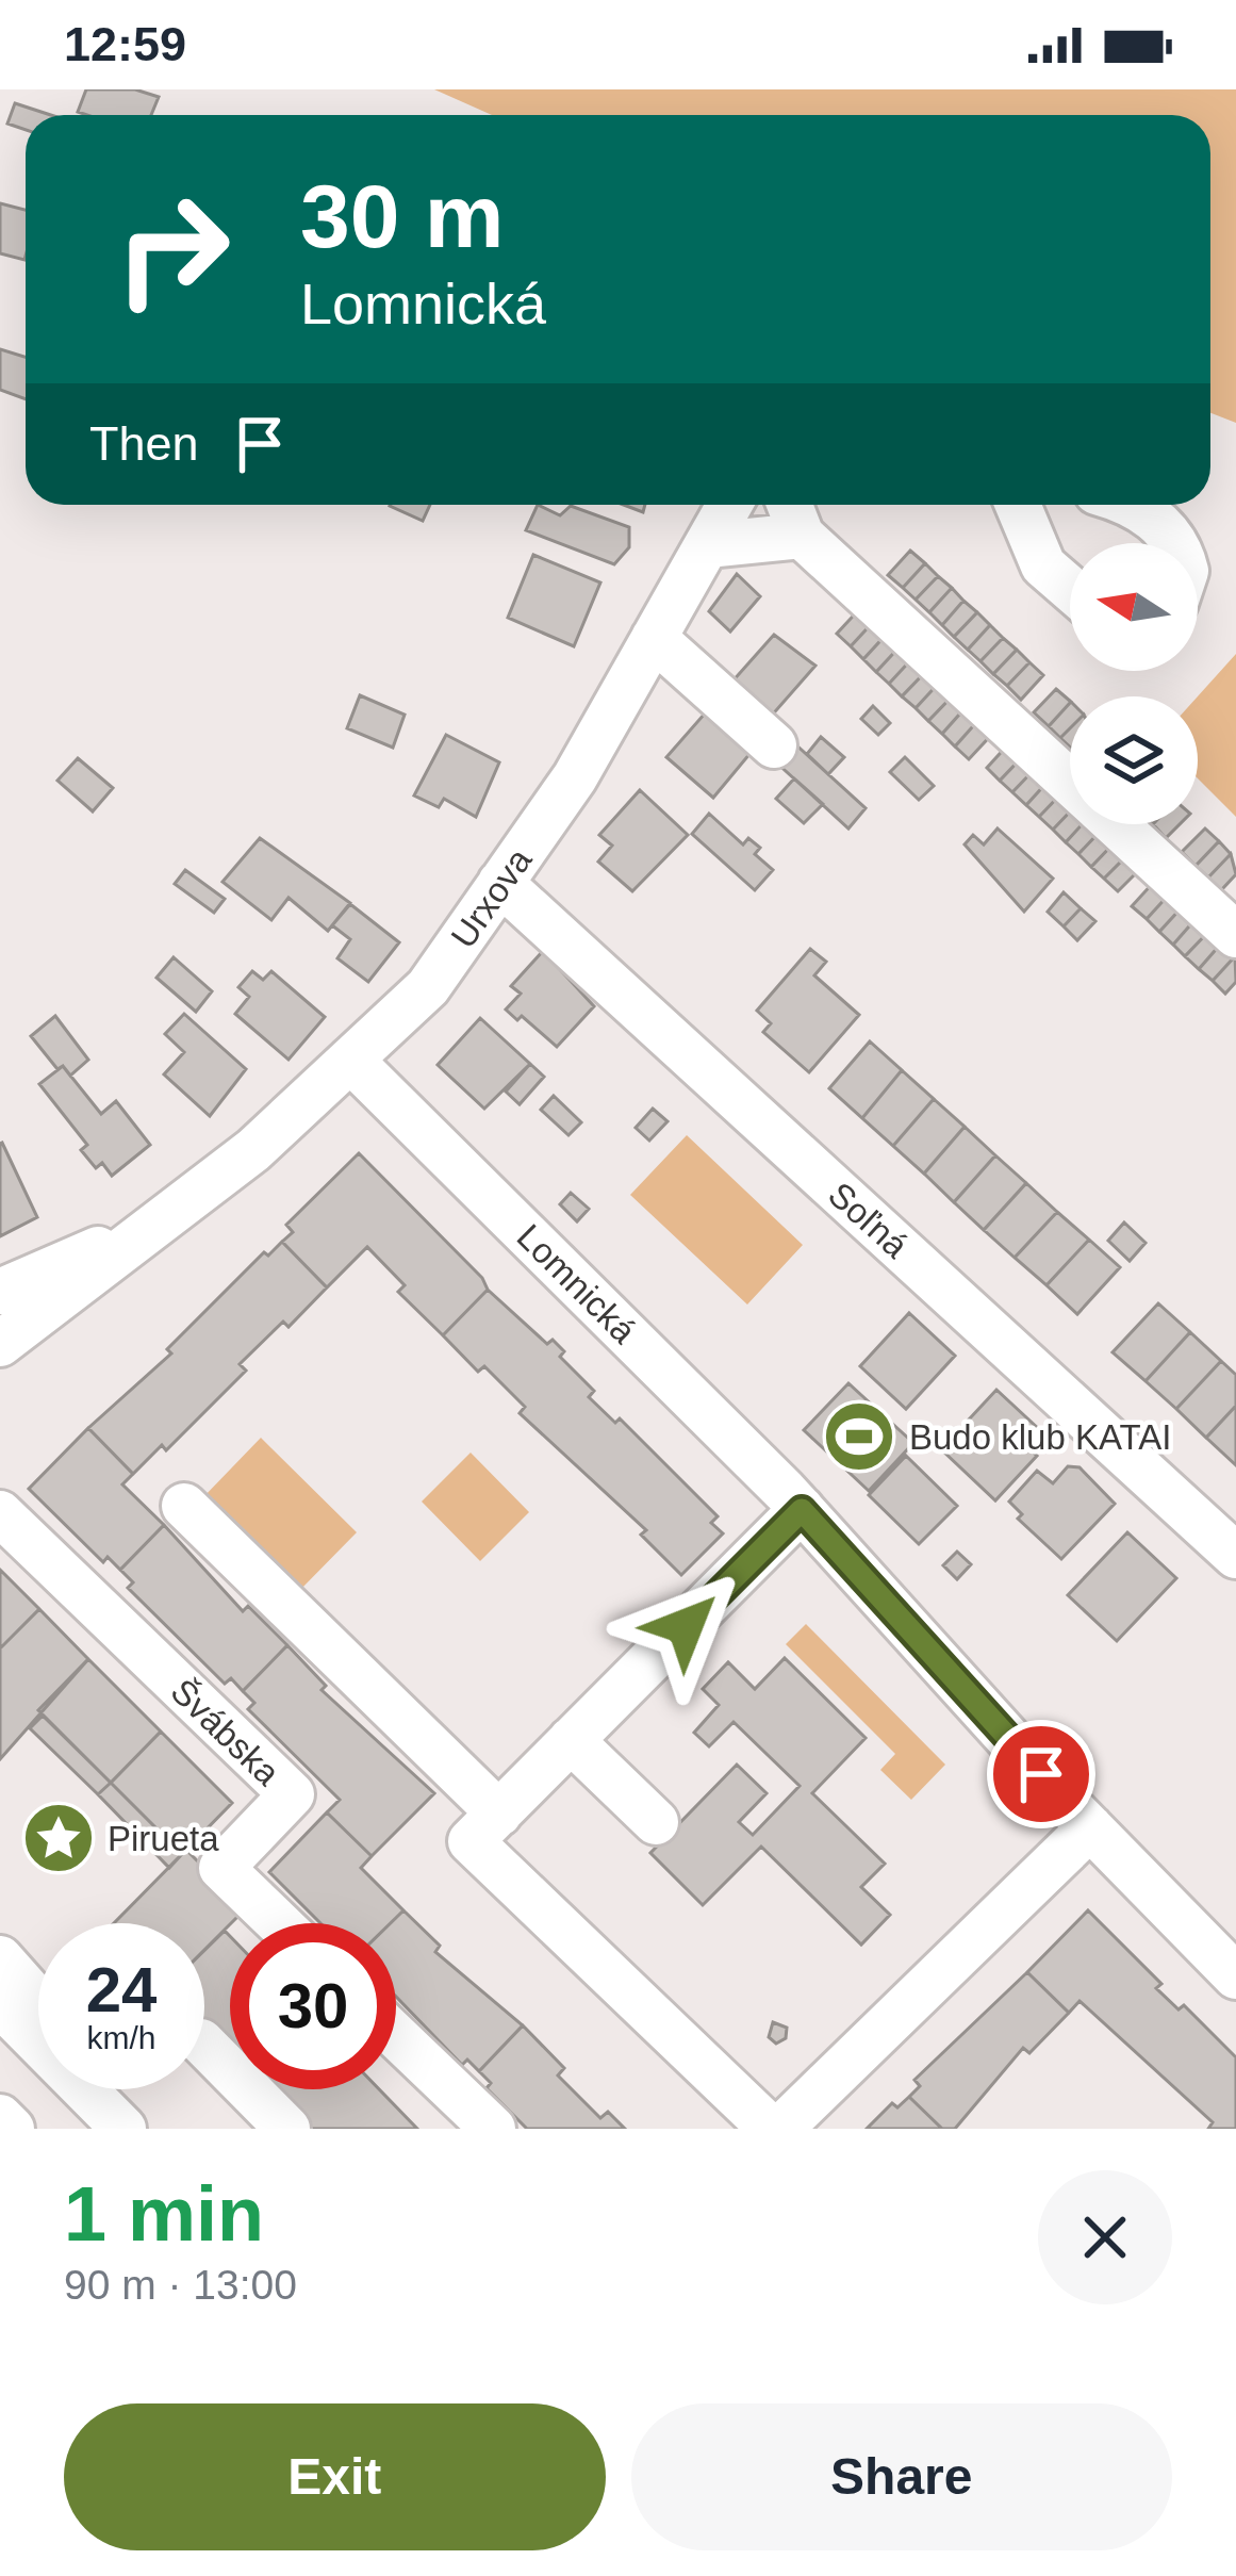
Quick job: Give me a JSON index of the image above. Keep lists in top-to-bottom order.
{
  "streets": {
    "street": [
      "Urxova",
      "Soľná",
      "Lomnická",
      "Švábska"
    ]
  },
  "crossings": [
    ["Urxova", "Soľná"],
    ["Urxova", "Lomnická"]
  ],
  "places": {
    "sports": ["Budo klub KATAI"],
    "place": ["Pirueta"]
  },
  "north": "left",
  "page": {
    "status": "12:59",
    "turn": ["30 m", "Lomnická"],
    "then": "Then",
    "speed": "24 km/h",
    "limit": "30",
    "heading": ["1 min", "90 m · 13:00"],
    "buttons": ["Exit", "Share"]
  }
}
